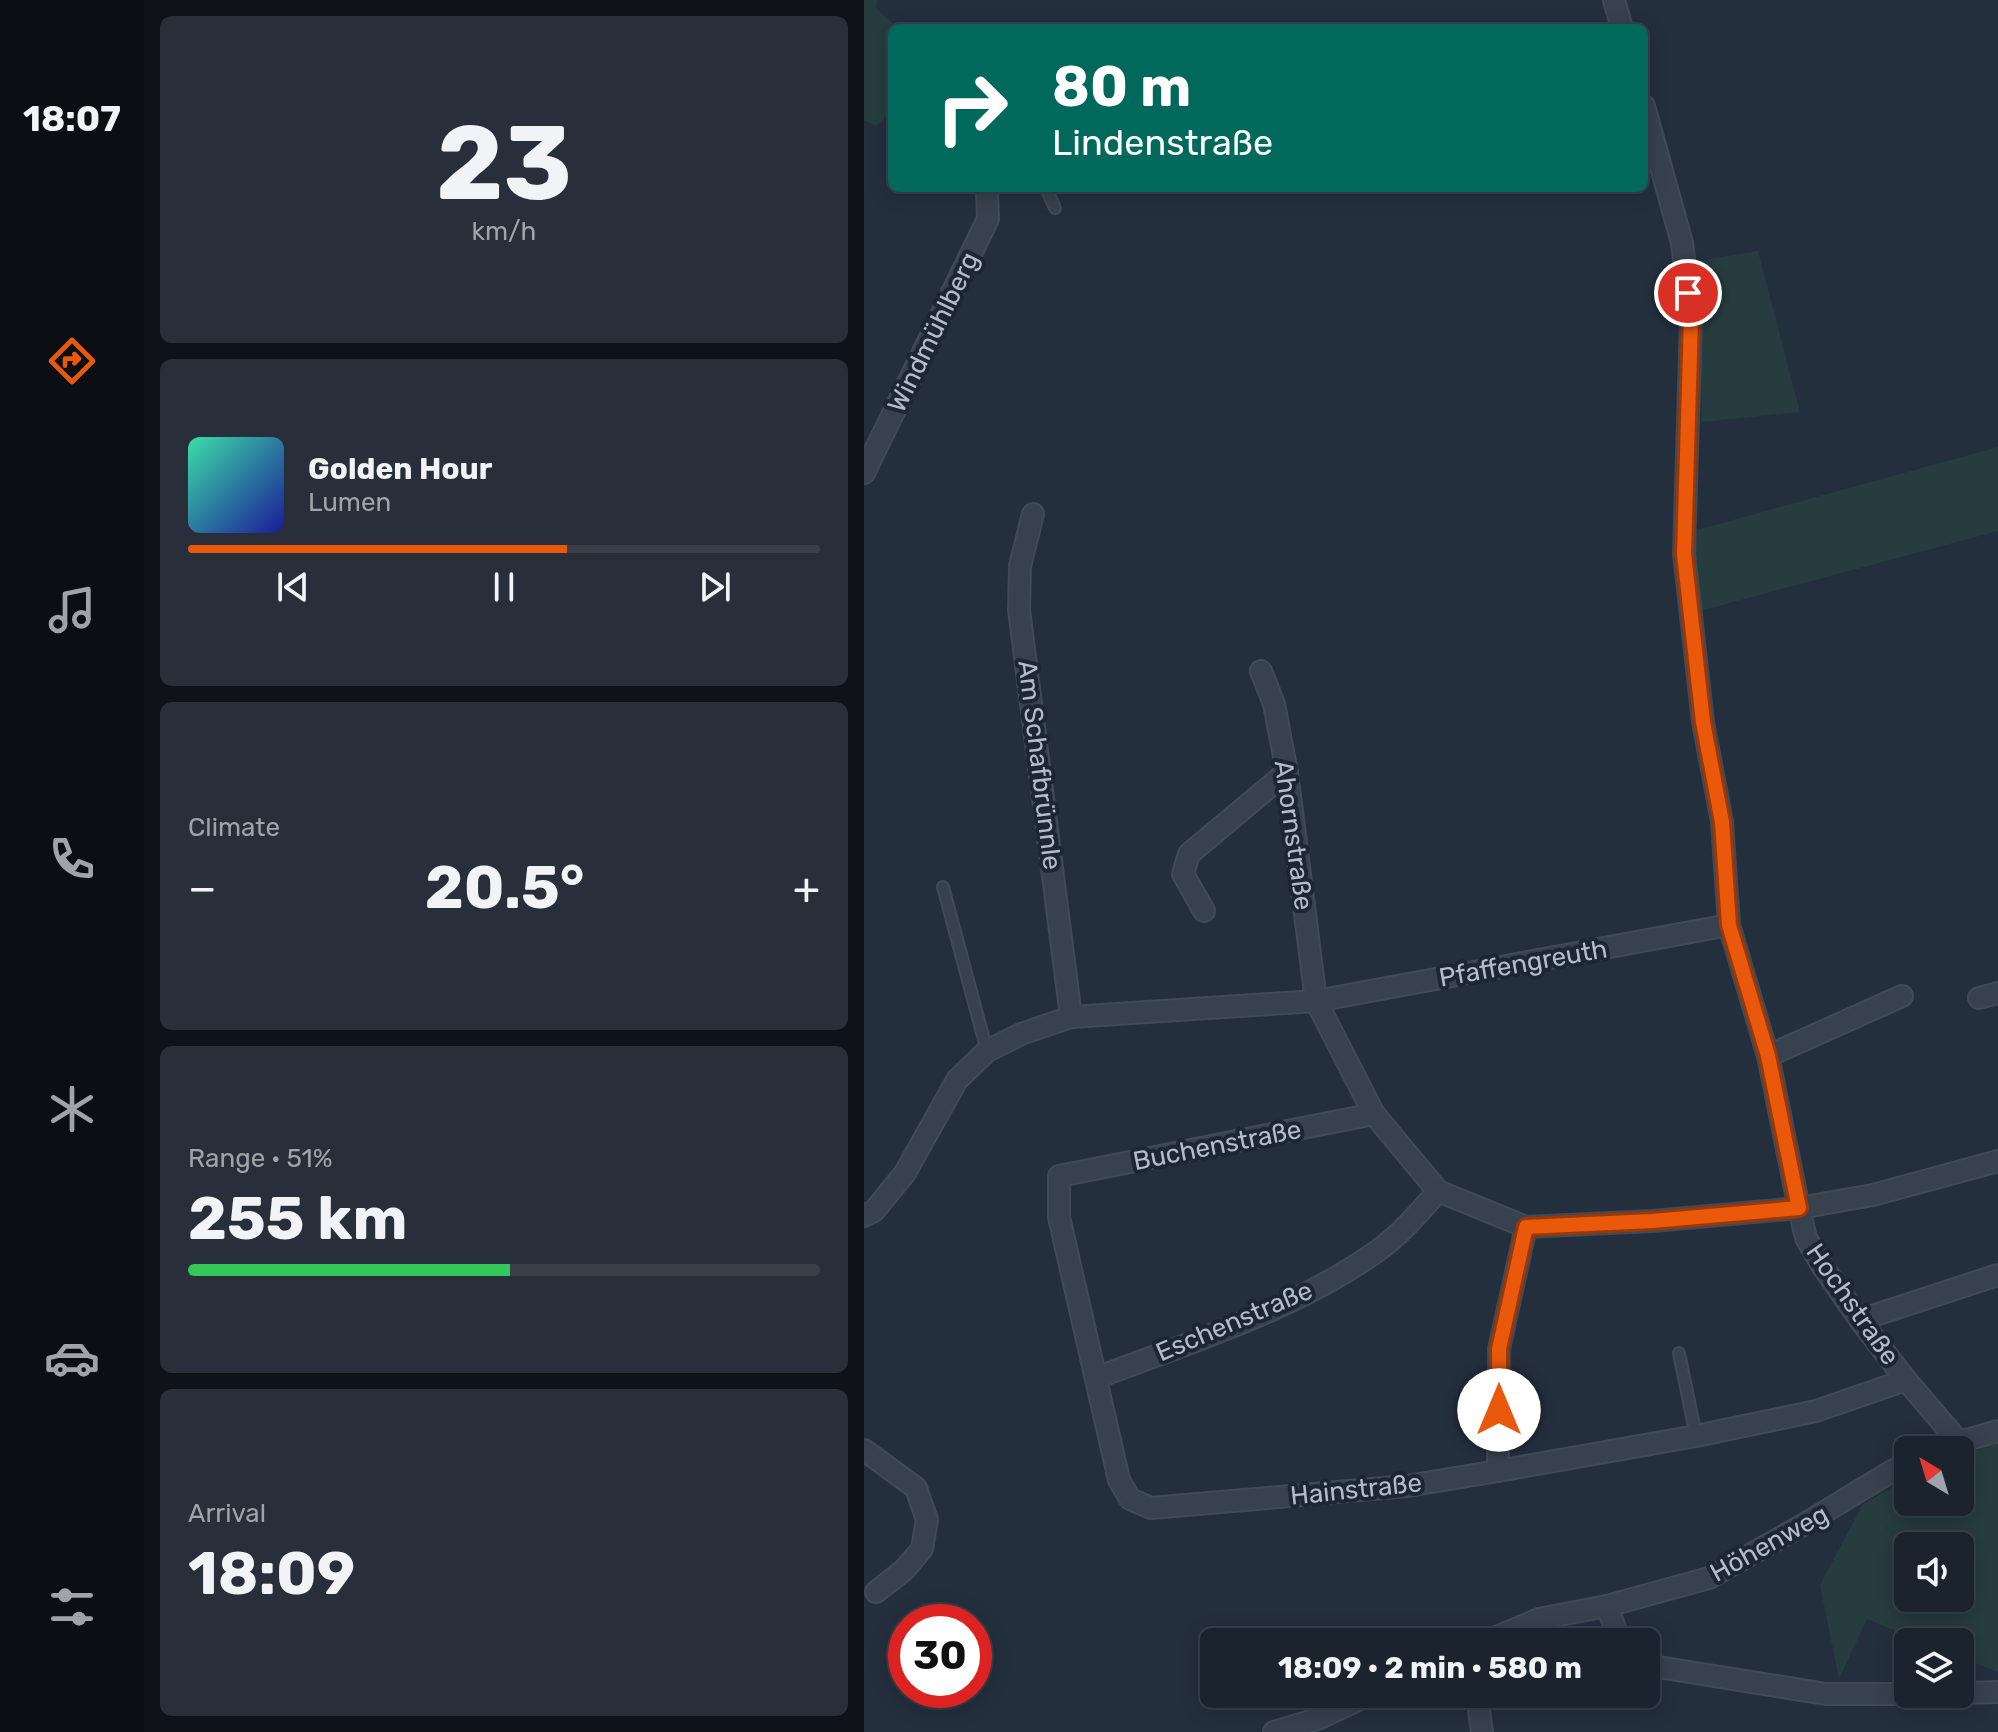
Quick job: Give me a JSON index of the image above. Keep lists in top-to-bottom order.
{
  "streets": {
    "street": [
      "Windmühlberg",
      "Am Schafbrünnle",
      "Ahornstraße",
      "Pfaffengreuth",
      "Buchenstraße",
      "Hochstraße",
      "Eschenstraße",
      "Hainstraße",
      "Höhenweg"
    ]
  },
  "crossings": [
    ["Am Schafbrünnle", "Pfaffengreuth"],
    ["Ahornstraße", "Pfaffengreuth"],
    ["Ahornstraße", "Buchenstraße"],
    ["Ahornstraße", "Eschenstraße"],
    ["Pfaffengreuth", "Hochstraße"],
    ["Buchenstraße", "Hainstraße"],
    ["Hochstraße", "Hainstraße"],
    ["Eschenstraße", "Hainstraße"]
  ],
  "north": "top left",
  "page": {
    "tabs": "18:07",
    "tile": [
      ["23", "km/h"],
      "Climate",
      ["Range · 51%", "255 km"],
      ["Arrival", "18:09"]
    ],
    "turn": ["80 m", "Lindenstraße"],
    "song": ["Golden Hour", "Lumen"],
    "heat": ["−", "20.5°", "+"],
    "limit": "30",
    "trip": "18:09 · 2 min · 580 m"
  }
}
